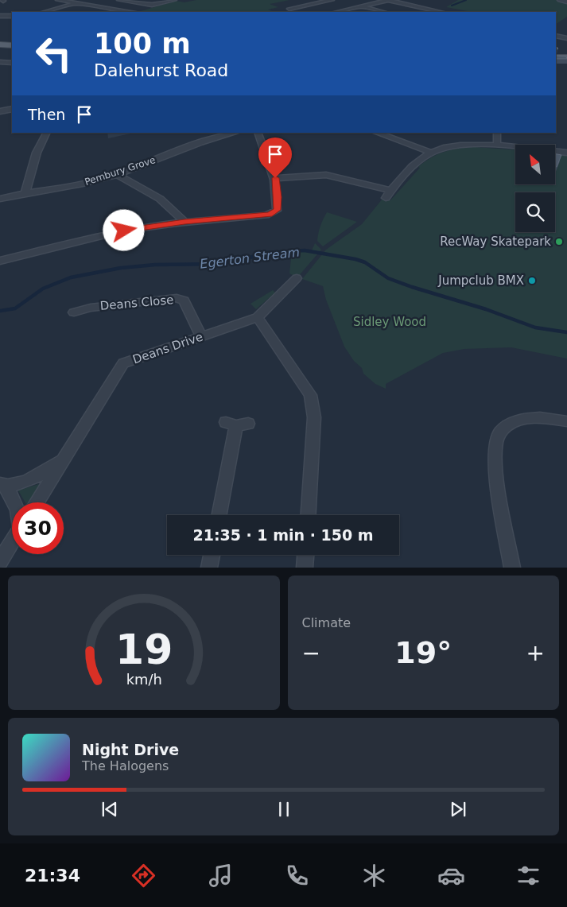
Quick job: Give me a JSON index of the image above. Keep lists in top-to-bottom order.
{
  "streets": {
    "street": ["Pembury Grove", "Deans Close", "Deans Drive"]
  },
  "crossings": [
    ["Deans Close", "Deans Drive"]
  ],
  "water": ["Egerton Stream"],
  "parks": ["Sidley Wood"],
  "places": ["RecWay Skatepark", "Jumpclub BMX"],
  "north": "top left",
  "page": {
    "turn": ["100 m", "Dalehurst Road"],
    "then": "Then",
    "limit": "30",
    "trip": "21:35 · 1 min · 150 m",
    "tile": "Climate",
    "heat": ["−", "19°", "+"],
    "song": ["Night Drive", "The Halogens"],
    "tabs": "21:34",
    "gauge": ["19", "km/h"]
  }
}
